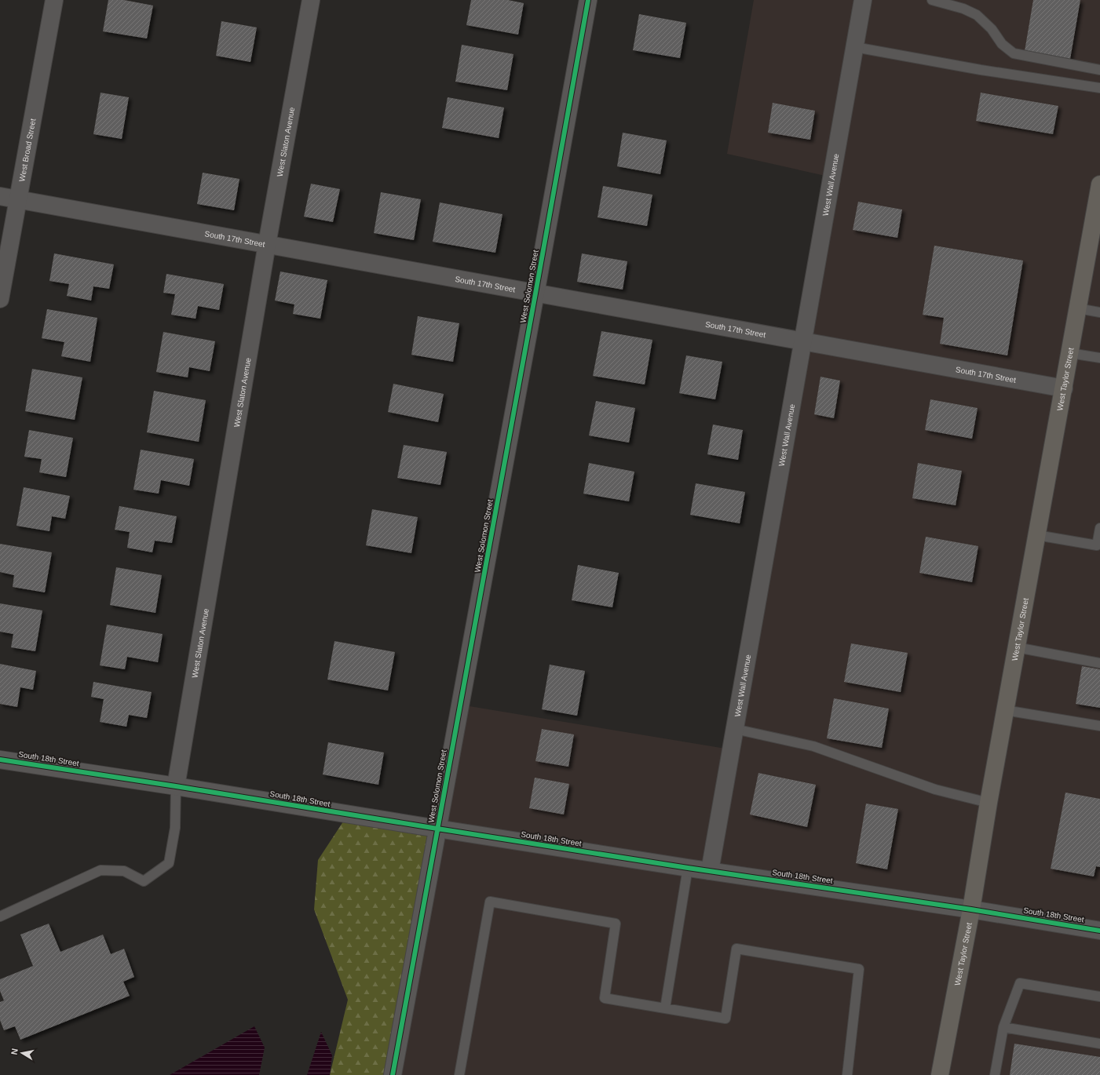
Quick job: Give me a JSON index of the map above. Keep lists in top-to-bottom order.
{
  "streets": {
    "main road": ["West Taylor Street"],
    "street": [
      "West Slaton Avenue",
      "West Broad Street",
      "West Wall Avenue",
      "South 17th Street",
      "West Solomon Street",
      "South 18th Street"
    ]
  },
  "crossings": [
    ["West Slaton Avenue", "South 17th Street"],
    ["West Slaton Avenue", "South 18th Street"],
    ["West Broad Street", "South 17th Street"],
    ["West Wall Avenue", "South 17th Street"],
    ["West Wall Avenue", "South 18th Street"],
    ["South 17th Street", "West Solomon Street"],
    ["South 17th Street", "West Taylor Street"],
    ["West Solomon Street", "South 18th Street"],
    ["West Taylor Street", "South 18th Street"]
  ],
  "north": "left"
}
